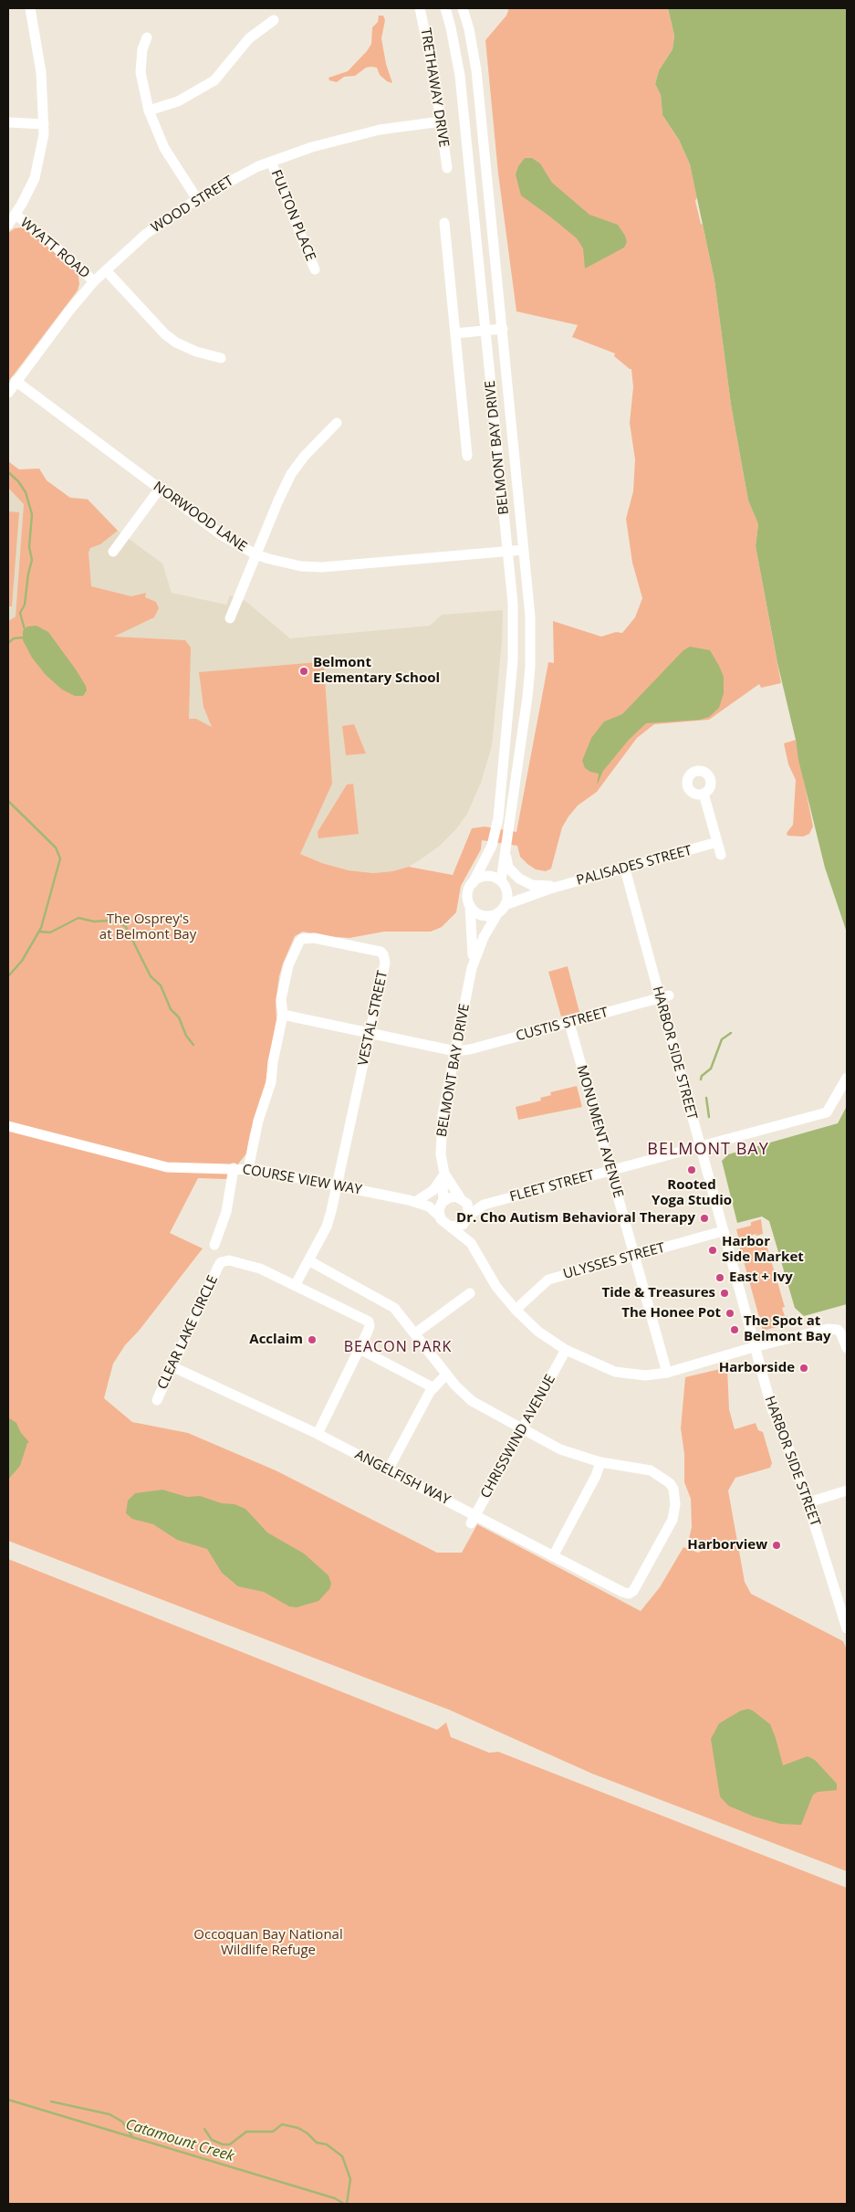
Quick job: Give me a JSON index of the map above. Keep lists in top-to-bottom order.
{
  "streets": {
    "street": [
      "TRETHAWAY DRIVE",
      "WOOD STREET",
      "FULTON PLACE",
      "WYATT ROAD",
      "BELMONT BAY DRIVE",
      "NORWOOD LANE",
      "PALISADES STREET",
      "VESTAL STREET",
      "CUSTIS STREET",
      "HARBOR SIDE STREET",
      "MONUMENT AVENUE",
      "COURSE VIEW WAY",
      "FLEET STREET",
      "ULYSSES STREET",
      "CLEAR LAKE CIRCLE",
      "CHRISSWIND AVENUE",
      "ANGELFISH WAY"
    ]
  },
  "crossings": [
    ["TRETHAWAY DRIVE", "WOOD STREET"],
    ["WOOD STREET", "FULTON PLACE"],
    ["WOOD STREET", "WYATT ROAD"],
    ["WOOD STREET", "NORWOOD LANE"],
    ["BELMONT BAY DRIVE", "NORWOOD LANE"],
    ["BELMONT BAY DRIVE", "PALISADES STREET"],
    ["BELMONT BAY DRIVE", "CUSTIS STREET"],
    ["BELMONT BAY DRIVE", "HARBOR SIDE STREET"],
    ["BELMONT BAY DRIVE", "MONUMENT AVENUE"],
    ["BELMONT BAY DRIVE", "COURSE VIEW WAY"],
    ["BELMONT BAY DRIVE", "FLEET STREET"],
    ["BELMONT BAY DRIVE", "ULYSSES STREET"],
    ["BELMONT BAY DRIVE", "CHRISSWIND AVENUE"],
    ["PALISADES STREET", "HARBOR SIDE STREET"],
    ["VESTAL STREET", "COURSE VIEW WAY"],
    ["CUSTIS STREET", "HARBOR SIDE STREET"],
    ["CUSTIS STREET", "MONUMENT AVENUE"],
    ["HARBOR SIDE STREET", "FLEET STREET"],
    ["HARBOR SIDE STREET", "ULYSSES STREET"],
    ["MONUMENT AVENUE", "FLEET STREET"],
    ["MONUMENT AVENUE", "ULYSSES STREET"],
    ["COURSE VIEW WAY", "FLEET STREET"],
    ["CLEAR LAKE CIRCLE", "ANGELFISH WAY"],
    ["CHRISSWIND AVENUE", "ANGELFISH WAY"]
  ],
  "districts": ["BELMONT BAY", "BEACON PARK"],
  "water": ["Catamount Creek"],
  "parks": ["The Osprey's at Belmont Bay", "Occoquan Bay National Wildlife Refuge"],
  "places": [
    "Belmont Elementary School",
    "Rooted Yoga Studio",
    "Dr. Cho Autism Behavioral Therapy",
    "Harbor Side Market",
    "East + Ivy",
    "Tide & Treasures",
    "The Honee Pot",
    "The Spot at Belmont Bay",
    "Acclaim",
    "Harborside",
    "Harborview"
  ]
}
